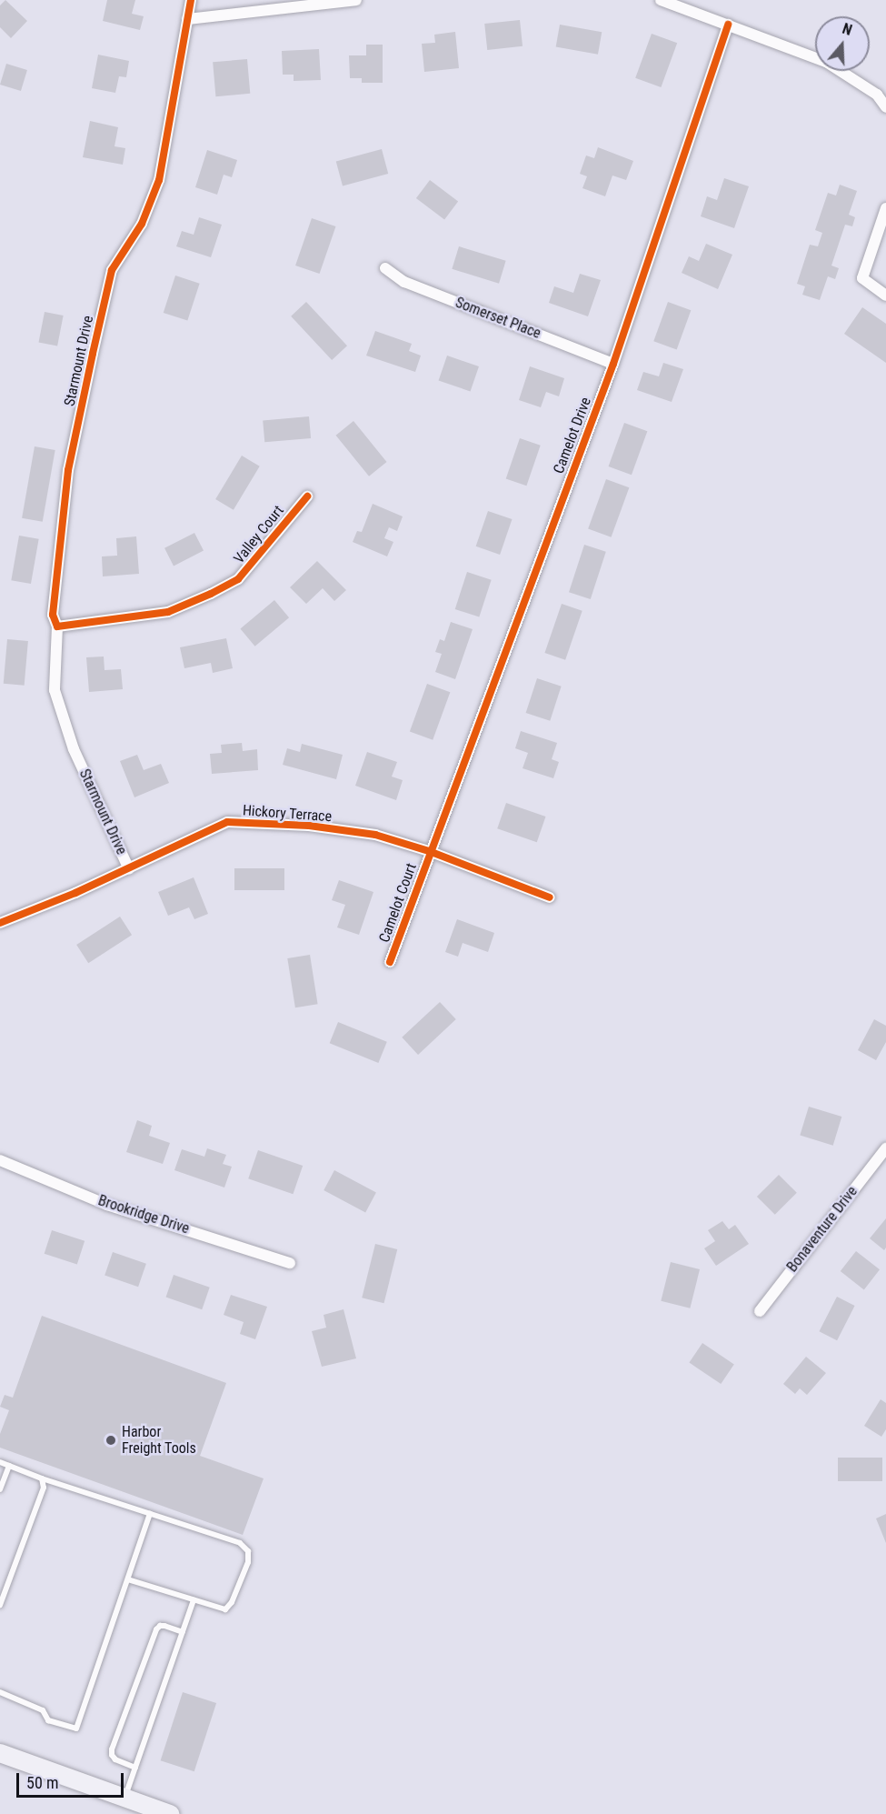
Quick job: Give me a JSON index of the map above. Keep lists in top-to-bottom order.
{
  "streets": {
    "street": [
      "Somerset Place",
      "Starmount Drive",
      "Camelot Drive",
      "Valley Court",
      "Hickory Terrace",
      "Camelot Court",
      "Brookridge Drive",
      "Bonaventure Drive"
    ]
  },
  "crossings": [
    ["Somerset Place", "Camelot Drive"],
    ["Starmount Drive", "Valley Court"],
    ["Starmount Drive", "Hickory Terrace"],
    ["Camelot Drive", "Hickory Terrace"],
    ["Camelot Drive", "Camelot Court"],
    ["Hickory Terrace", "Camelot Court"]
  ],
  "places": ["Harbor Freight Tools"],
  "scale_bar": "50 m",
  "north": "top"
}
